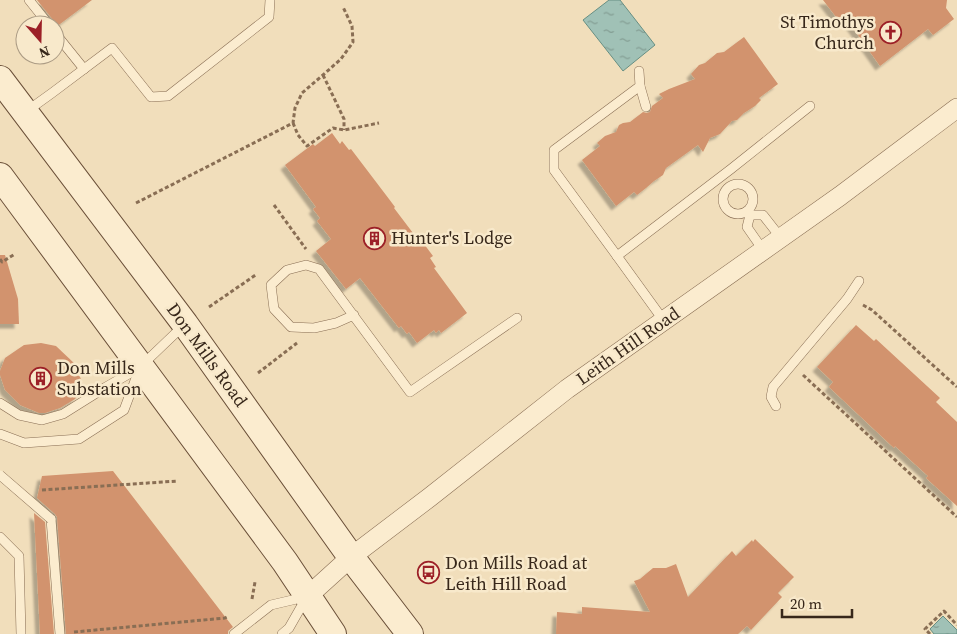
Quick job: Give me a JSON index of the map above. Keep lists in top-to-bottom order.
{
  "streets": {
    "main road": ["Don Mills Road"],
    "street": ["Leith Hill Road"]
  },
  "crossings": [
    ["Leith Hill Road", "Don Mills Road"]
  ],
  "places": {
    "church": ["St Timothys Church"],
    "building": ["Hunter's Lodge", "Don Mills Substation"],
    "bus stop": ["Don Mills Road at Leith Hill Road"]
  },
  "scale_bar": "20 m",
  "north": "bottom"
}
